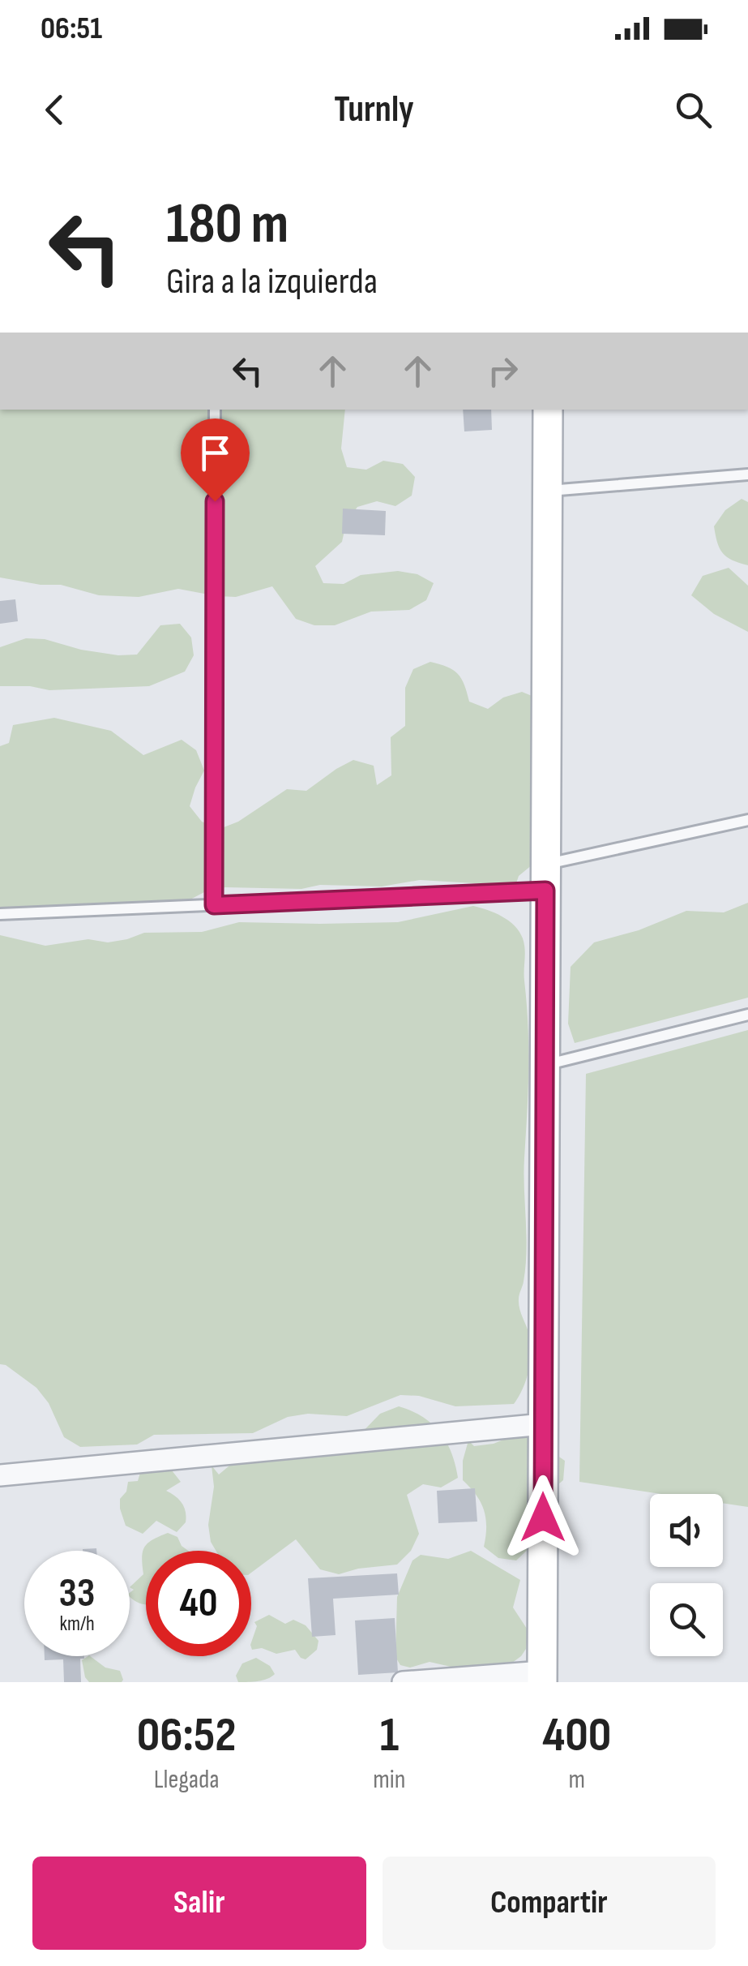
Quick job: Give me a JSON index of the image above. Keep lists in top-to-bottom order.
{
  "page": {
    "status": "06:51",
    "header": "Turnly",
    "turn": ["180 m", "Gira a la izquierda"],
    "speed": "33 km/h",
    "limit": "40",
    "eta": [
      "06:52",
      "Llegada",
      "1",
      "min",
      "400",
      "m"
    ],
    "buttons": ["Salir", "Compartir"]
  }
}
